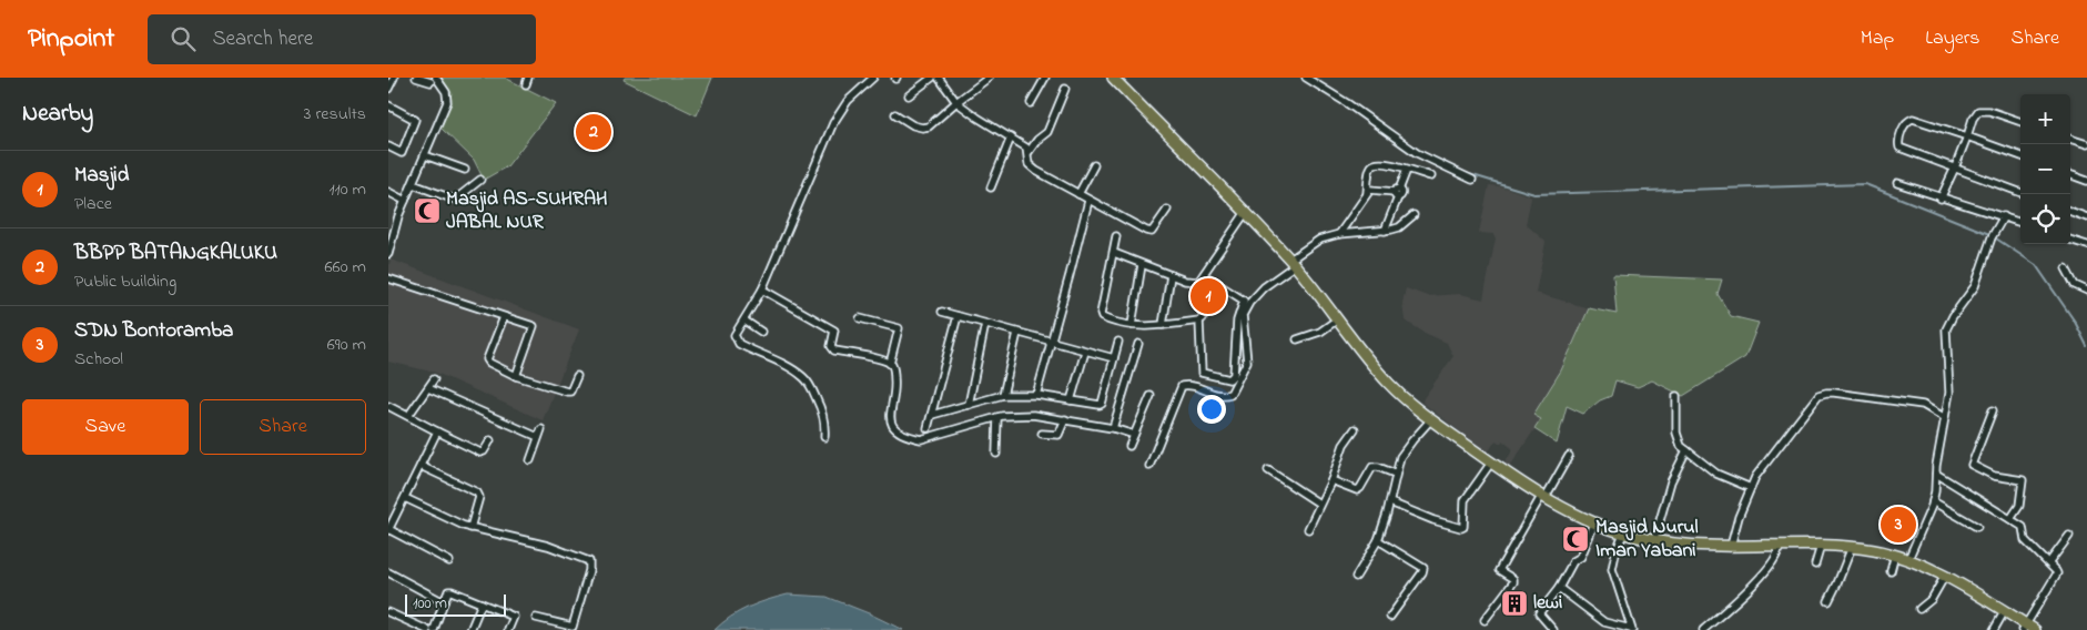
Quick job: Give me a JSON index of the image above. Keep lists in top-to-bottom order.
{
  "places": {
    "mosque": ["Masjid AS-SUHRAH JABAL NUR", "Masjid Nurul Iman Yabani"],
    "building": ["lewi"]
  },
  "scale_bar": "100 m",
  "page": {
    "header": "Pinpoint",
    "search": "Search here",
    "nav": ["Map", "Layers", "Share"],
    "heading": ["Nearby", "3 results"],
    "map_buttons": ["+", "−"],
    "pins": ["2", "1", "3"],
    "list": [
      {
        "mark": "1",
        "name": "Masjid",
        "note": "Place",
        "value": "110 m"
      },
      {
        "mark": "2",
        "name": "BBPP BATANGKALUKU",
        "note": "Public building",
        "value": "660 m"
      },
      {
        "mark": "3",
        "name": "SDN Bontoramba",
        "note": "School",
        "value": "690 m"
      }
    ],
    "buttons": ["Save", "Share"],
    "scale": "100 m"
  }
}
